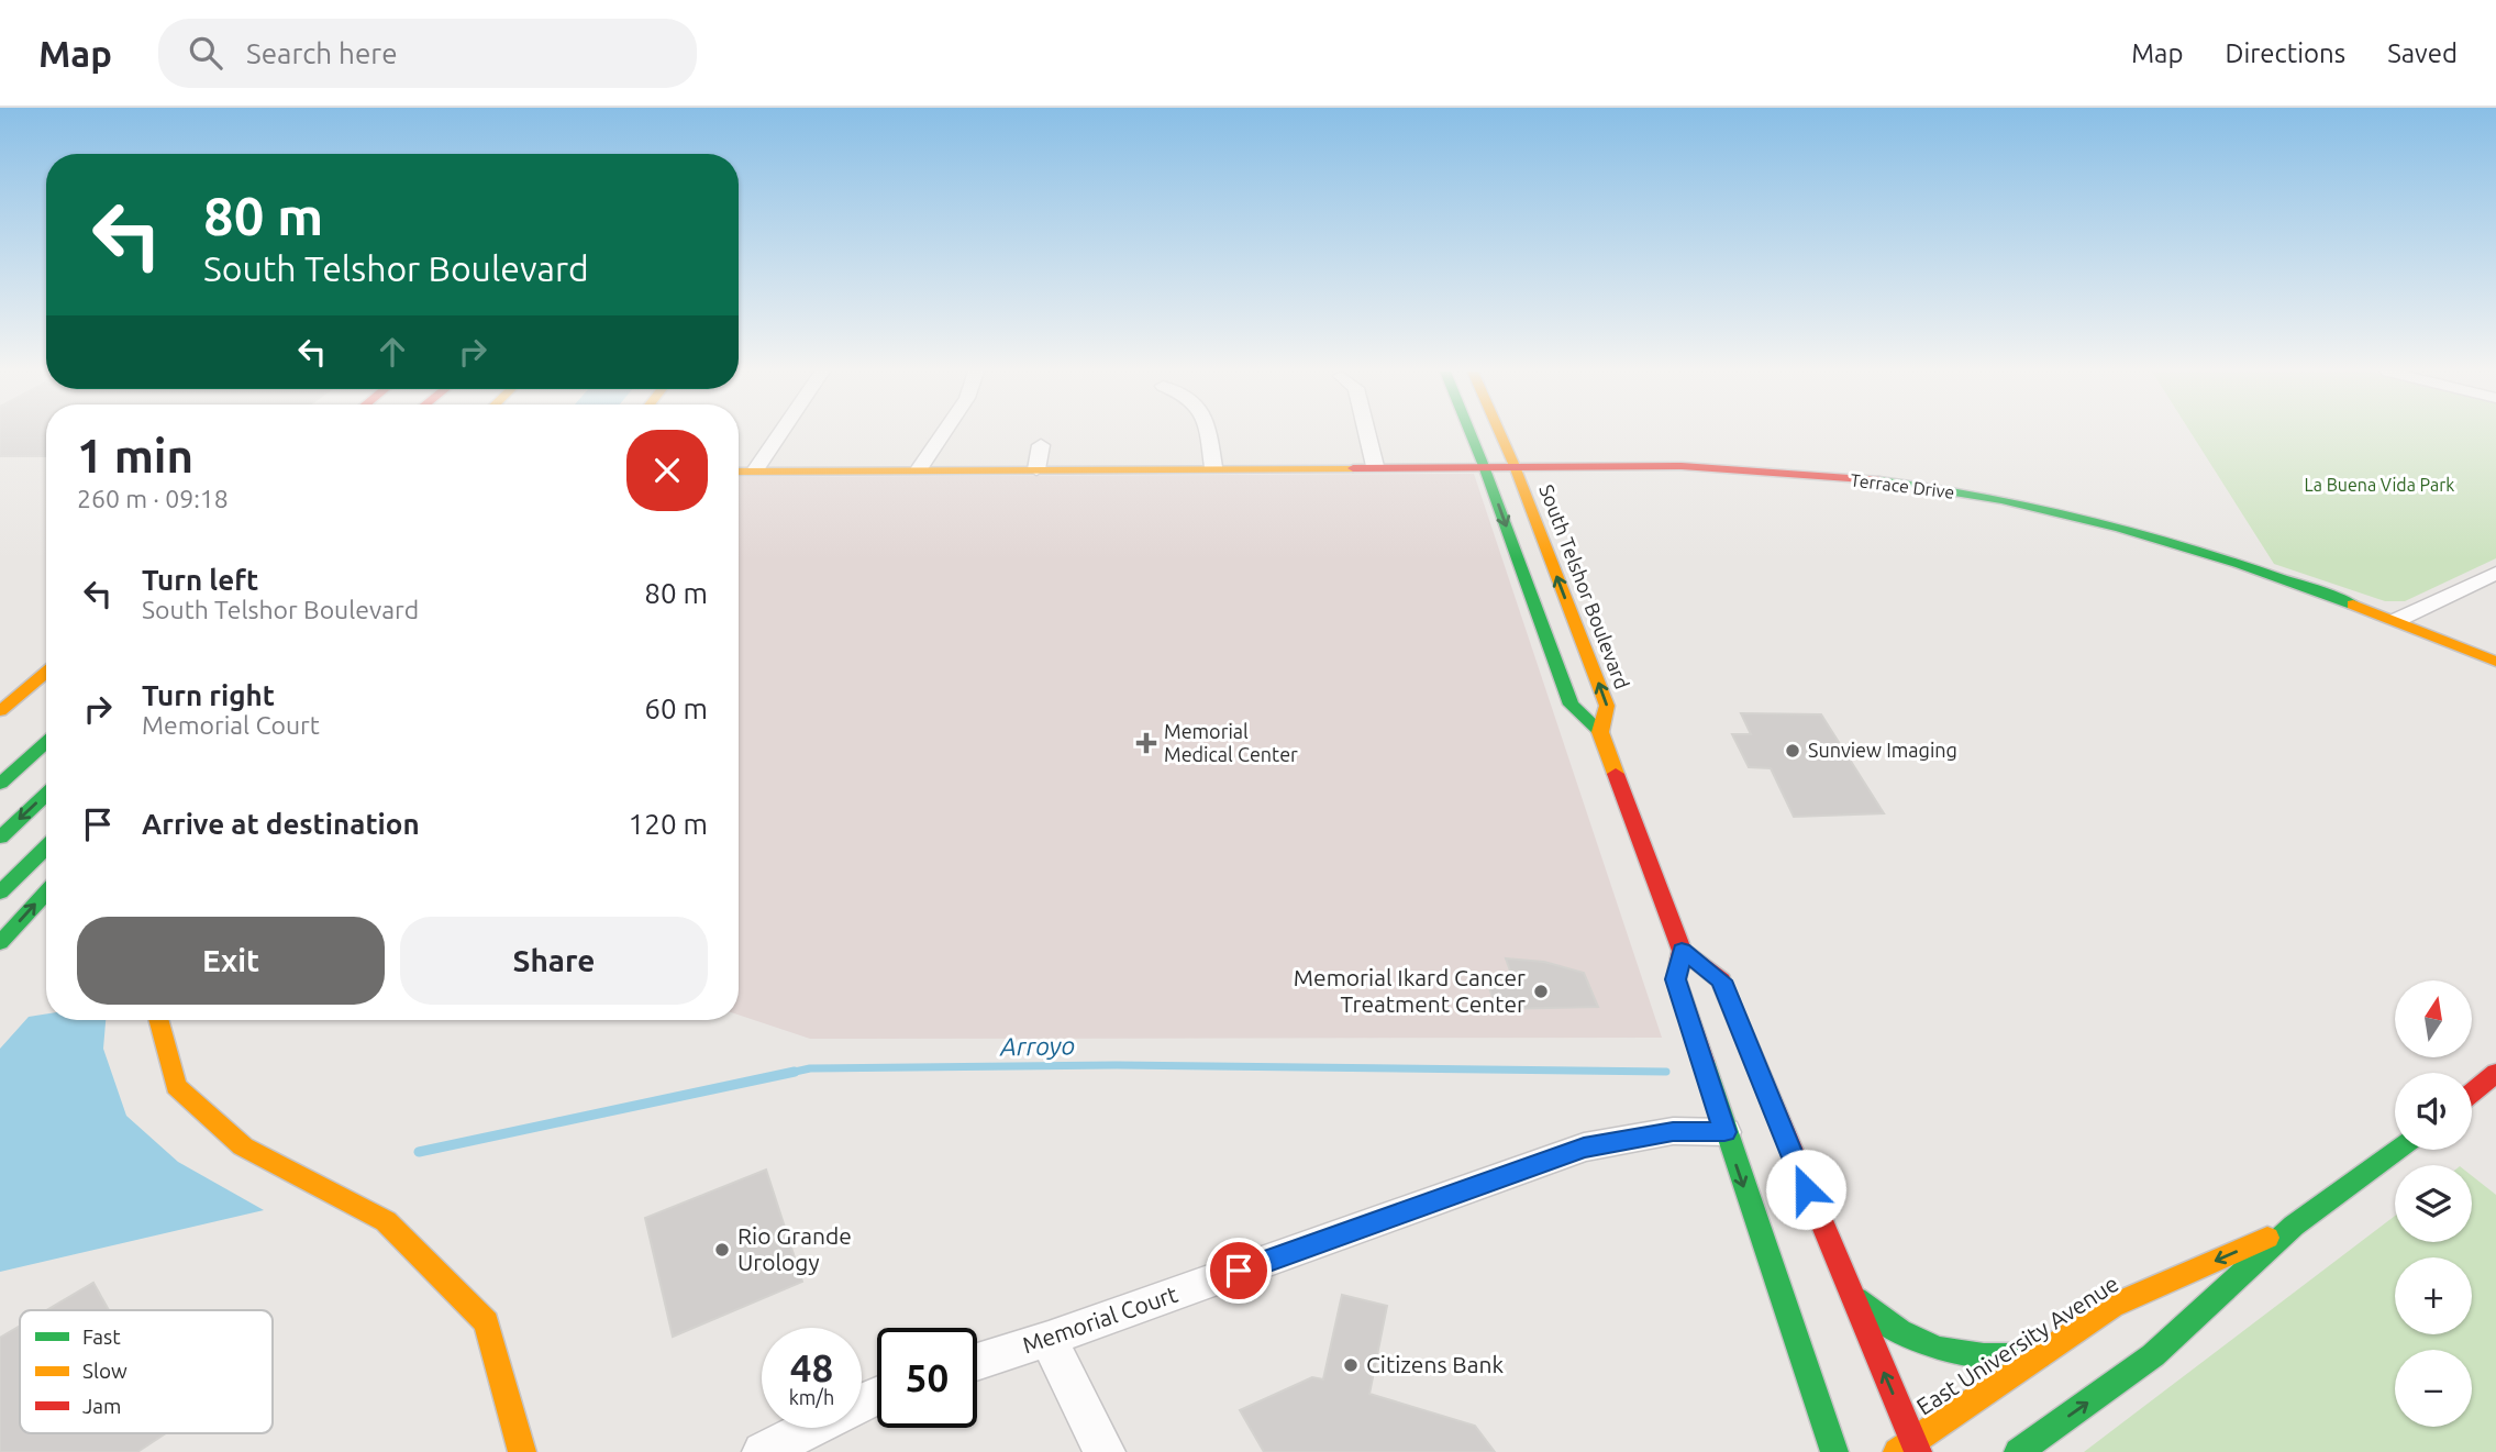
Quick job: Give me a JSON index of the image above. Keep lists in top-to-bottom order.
{
  "streets": {
    "main road": ["Terrace Drive", "South Telshor Boulevard", "East University Avenue"],
    "street": ["Memorial Court"]
  },
  "crossings": [
    ["Terrace Drive", "South Telshor Boulevard"],
    ["South Telshor Boulevard", "Memorial Court"]
  ],
  "water": ["Arroyo"],
  "parks": ["La Buena Vida Park"],
  "places": {
    "health": ["Memorial Medical Center"],
    "other": [
      "Sunview Imaging",
      "Memorial Ikard Cancer Treatment Center",
      "Rio Grande Urology",
      "Citizens Bank"
    ]
  },
  "legend": ["Fast", "Slow", "Jam"],
  "north": "top",
  "page": {
    "header": "Map",
    "search": "Search here",
    "nav": ["Map", "Directions", "Saved"],
    "turn": ["80 m", "South Telshor Boulevard"],
    "heading": ["1 min", "260 m · 09:18"],
    "list": [
      {
        "name": "Turn left",
        "note": "South Telshor Boulevard",
        "value": "80 m"
      },
      {
        "name": "Turn right",
        "note": "Memorial Court",
        "value": "60 m"
      },
      {
        "name": "Arrive at destination",
        "value": "120 m"
      }
    ],
    "buttons": ["Exit", "Share"],
    "map_buttons": ["+", "−"],
    "speed": "48 km/h",
    "limit": "50"
  }
}
